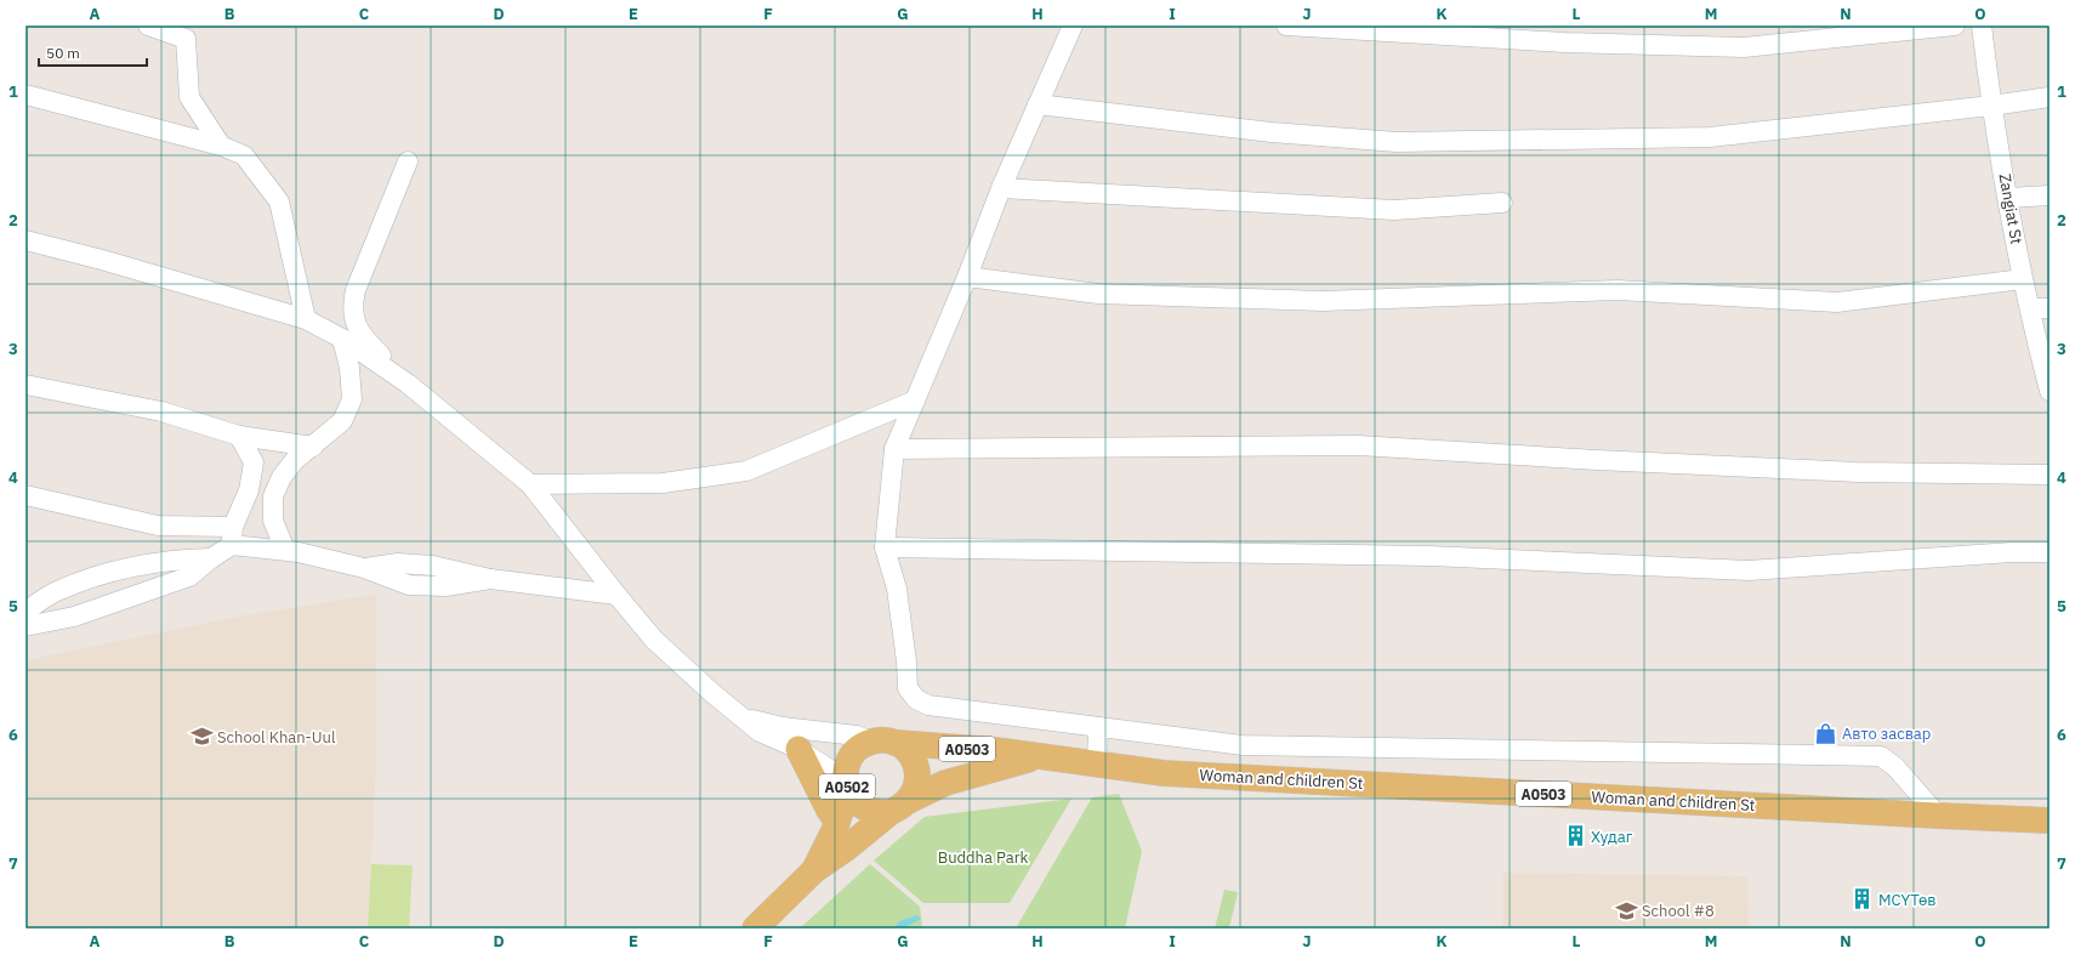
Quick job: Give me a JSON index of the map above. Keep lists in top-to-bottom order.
{
  "streets": {
    "main road": ["A0503", "Woman and children St", "A0502"],
    "street": ["Zangiat St"]
  },
  "crossings": [
    ["Woman and children St", "A0502"]
  ],
  "parks": ["Buddha Park"],
  "places": {
    "shop": ["Авто засвар"],
    "school or university": ["School Khan-Uul", "School #8"],
    "building": ["Худаг", "МСҮТөв"]
  },
  "scale_bar": "50 m",
  "grid": {
    "columns": [
      "A",
      "B",
      "C",
      "D",
      "E",
      "F",
      "G",
      "H",
      "I",
      "J",
      "K",
      "L",
      "M",
      "N",
      "O"
    ],
    "rows": [
      "1",
      "2",
      "3",
      "4",
      "5",
      "6",
      "7"
    ]
  }
}
